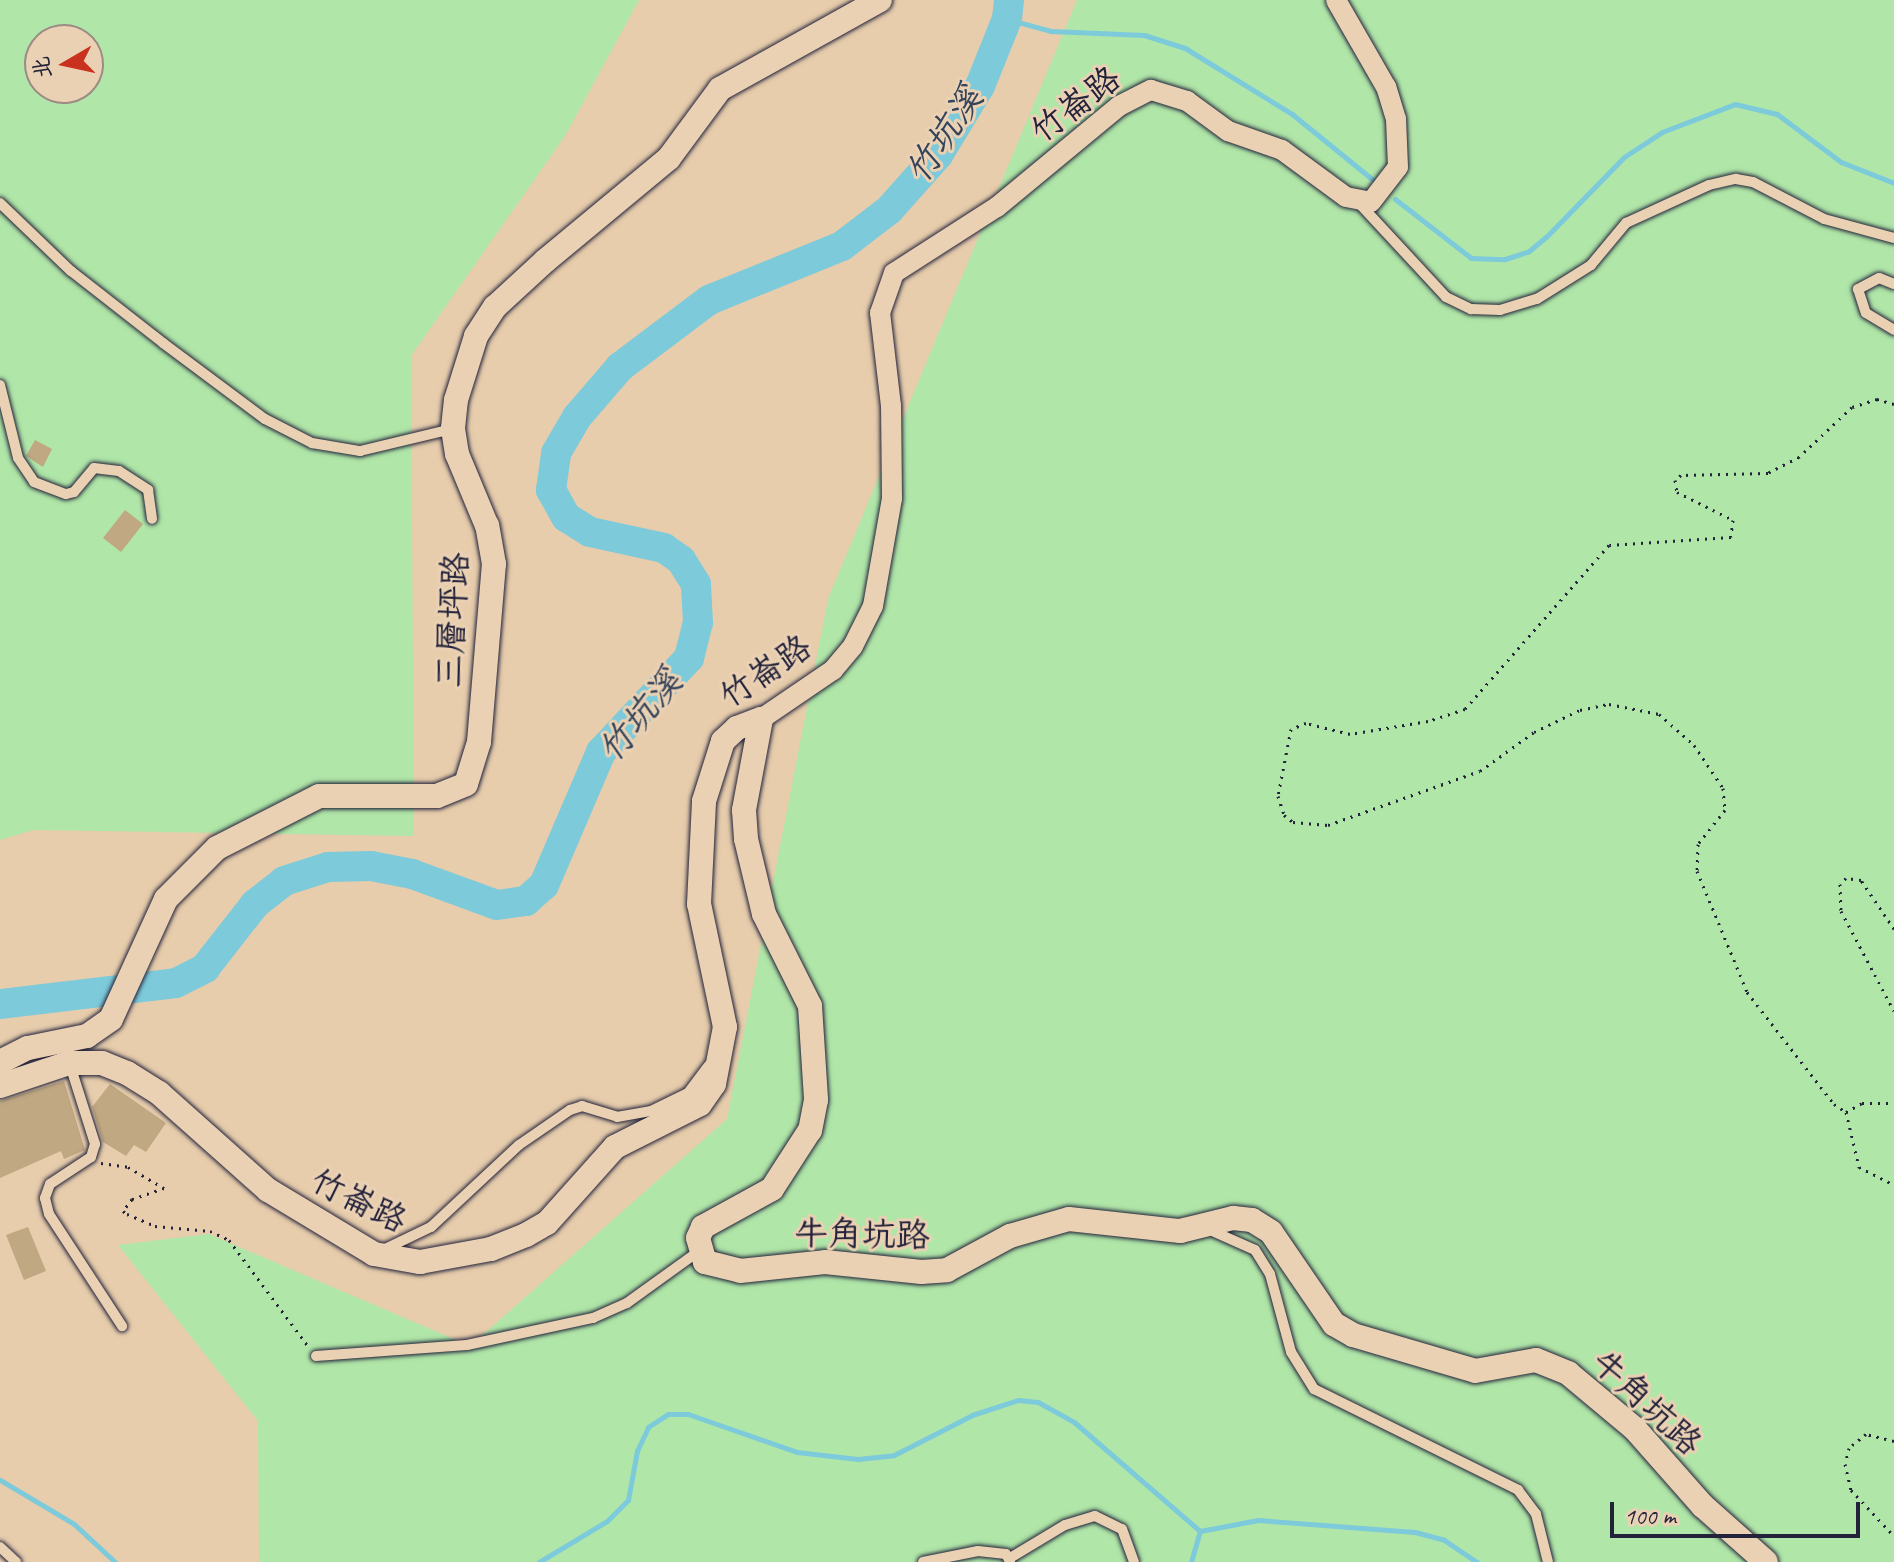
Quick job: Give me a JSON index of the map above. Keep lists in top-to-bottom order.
{
  "streets": {
    "street": ["竹崙路", "三層坪路", "牛角坑路"]
  },
  "crossings": [
    ["竹崙路", "牛角坑路"]
  ],
  "water": ["竹坑溪"],
  "scale_bar": "100 m",
  "north": "left"
}
